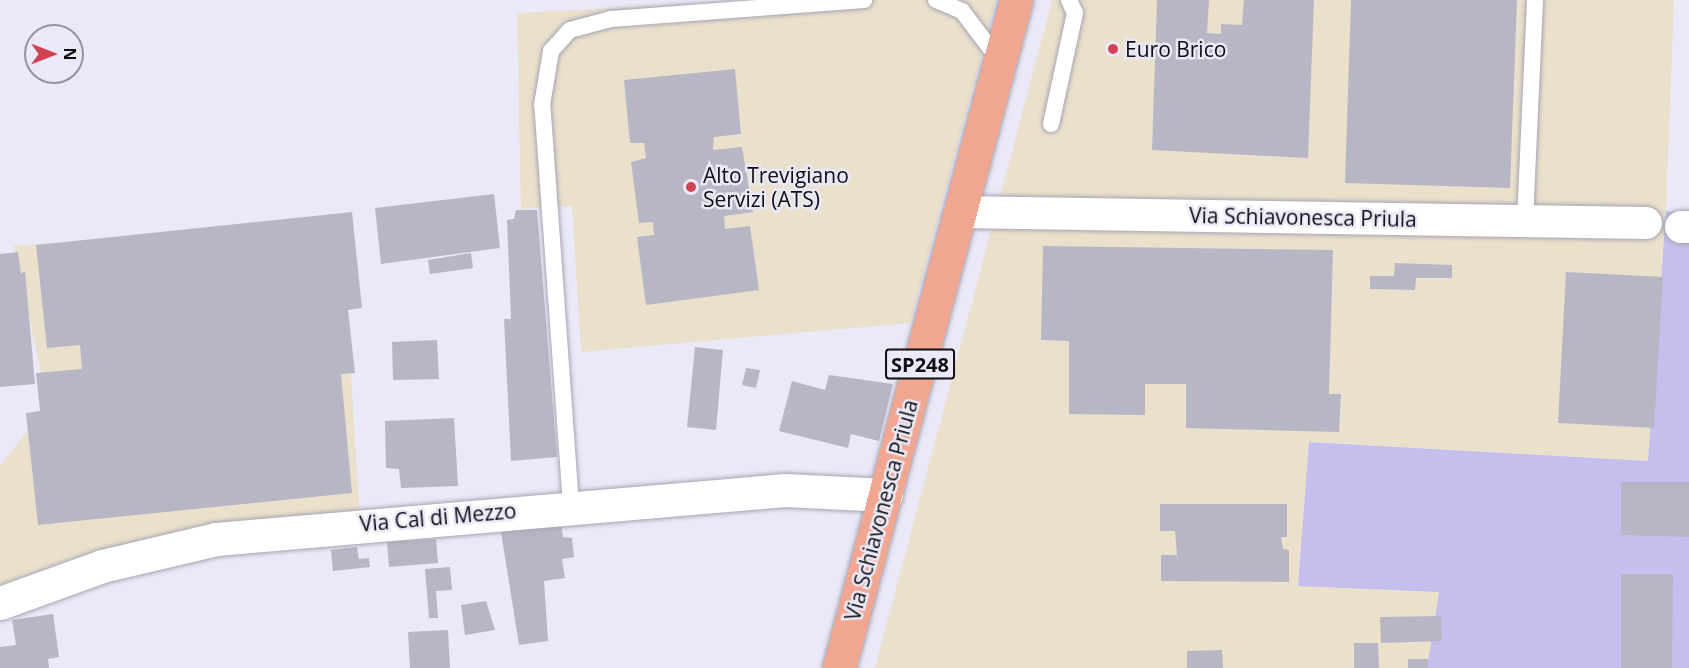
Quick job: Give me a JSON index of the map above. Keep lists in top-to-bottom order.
{
  "streets": {
    "main road": ["Via Schiavonesca Priula", "SP248"],
    "street": ["Via Cal di Mezzo"]
  },
  "crossings": [
    ["Via Schiavonesca Priula", "Via Cal di Mezzo"]
  ],
  "places": ["Euro Brico", "Alto Trevigiano Servizi (ATS)"],
  "north": "right"
}
